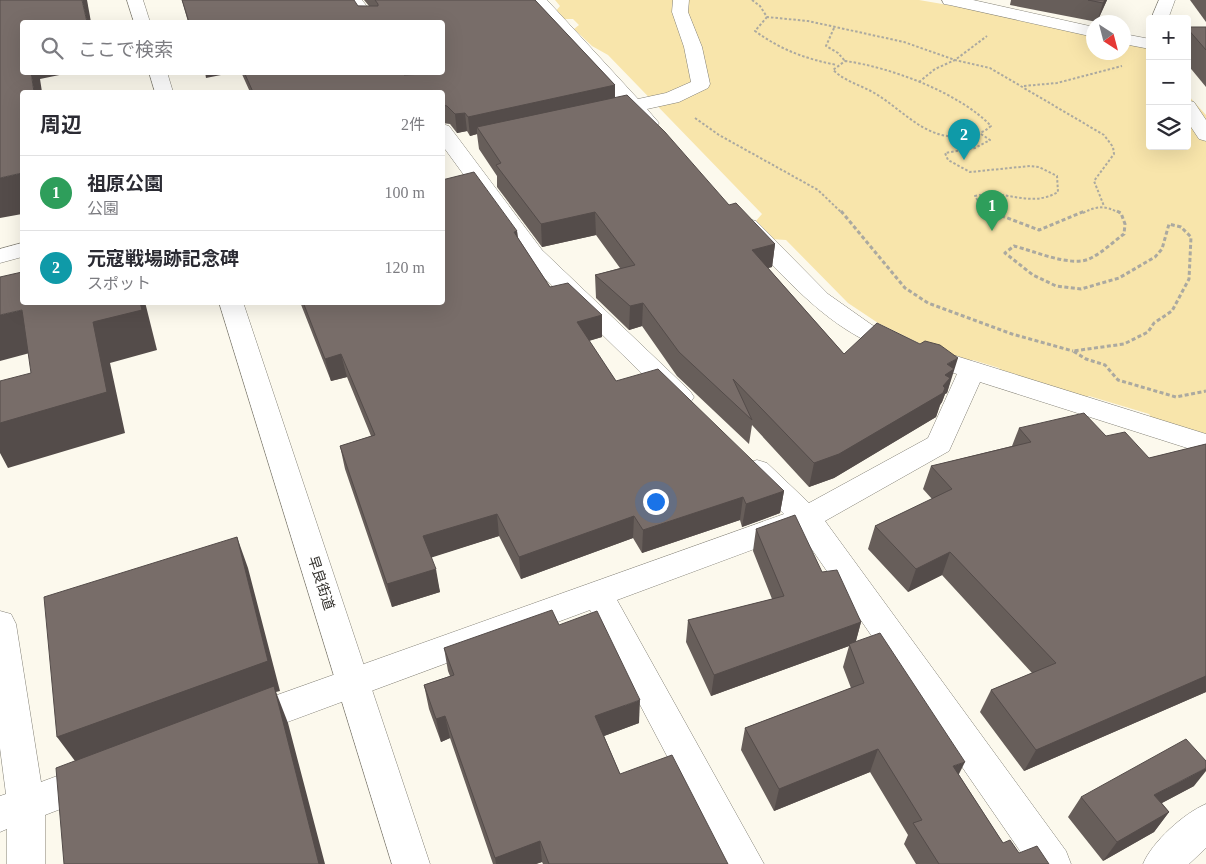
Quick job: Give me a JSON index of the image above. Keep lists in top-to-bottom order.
{
  "streets": {
    "street": ["早良街道"]
  },
  "north": "bottom right",
  "page": {
    "map_buttons": ["+", "−"],
    "search": "ここで検索",
    "heading": ["周辺", "2件"],
    "pins": ["2", "1"],
    "list": [
      {
        "mark": "1",
        "name": "祖原公園",
        "note": "公園",
        "value": "100 m"
      },
      {
        "mark": "2",
        "name": "元寇戦場跡記念碑",
        "note": "スポット",
        "value": "120 m"
      }
    ]
  }
}
